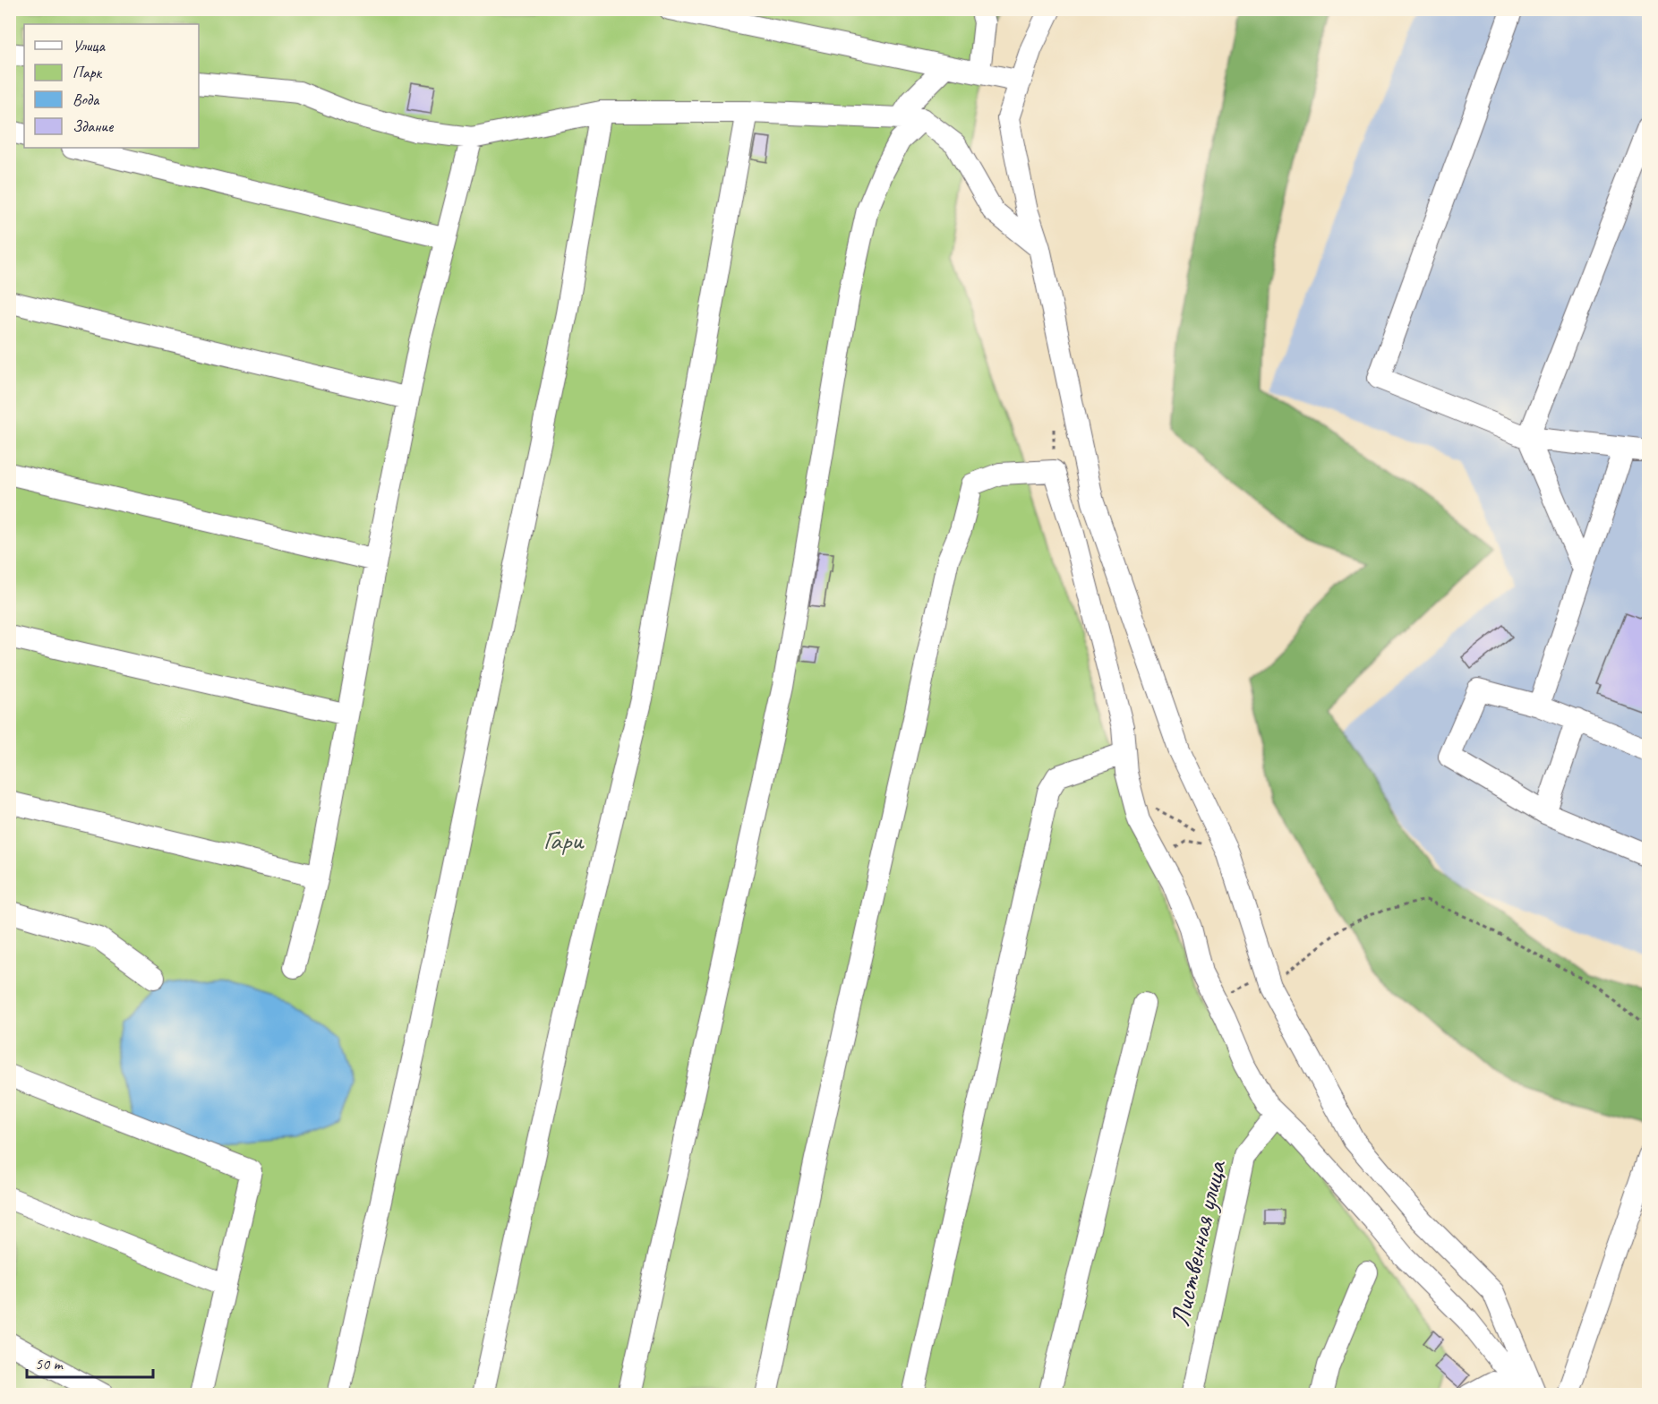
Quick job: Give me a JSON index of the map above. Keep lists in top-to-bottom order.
{
  "streets": {
    "street": ["Лиственная улица"]
  },
  "parks": ["Гари"],
  "legend": [
    "Улица",
    "Парк",
    "Вода",
    "Здание"
  ],
  "scale_bar": "50 m"
}
